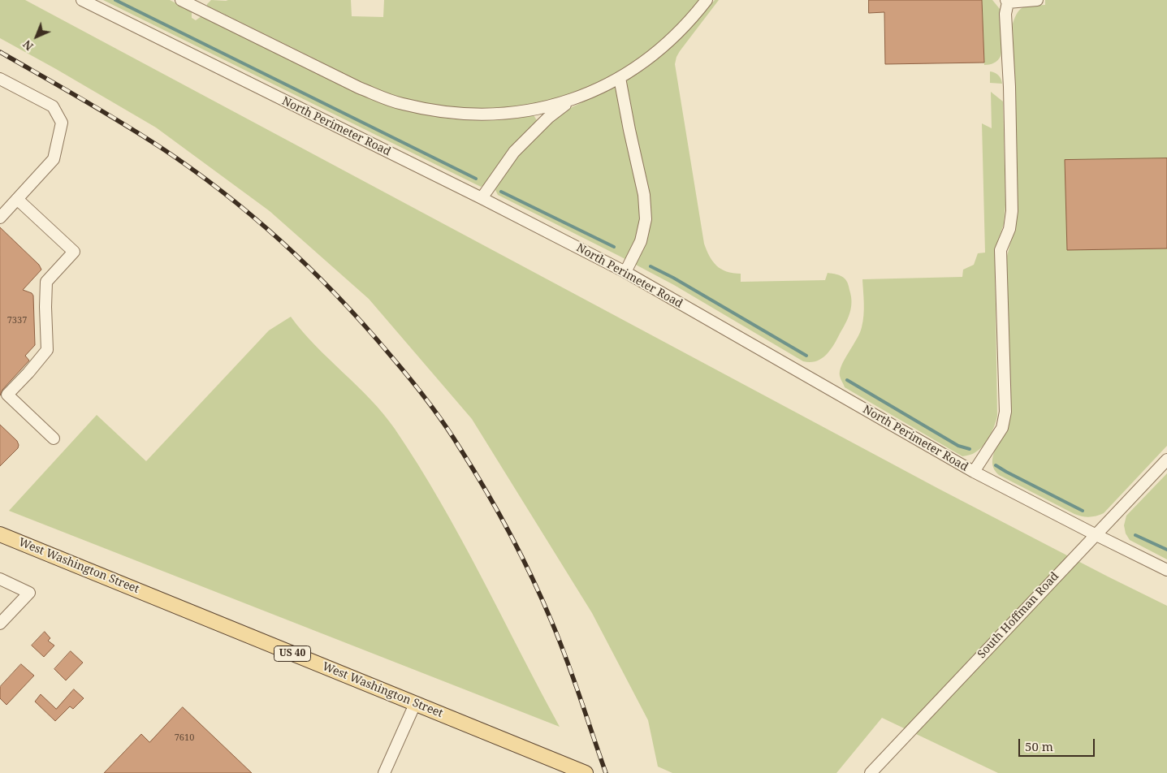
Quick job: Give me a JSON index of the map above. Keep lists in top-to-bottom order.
{
  "streets": {
    "main road": ["West Washington Street", "US 40"],
    "street": ["North Perimeter Road", "South Hoffman Road"]
  },
  "crossings": [
    ["North Perimeter Road", "South Hoffman Road"]
  ],
  "house_numbers": ["7337", "7610"],
  "scale_bar": "50 m",
  "north": "bottom left"
}
